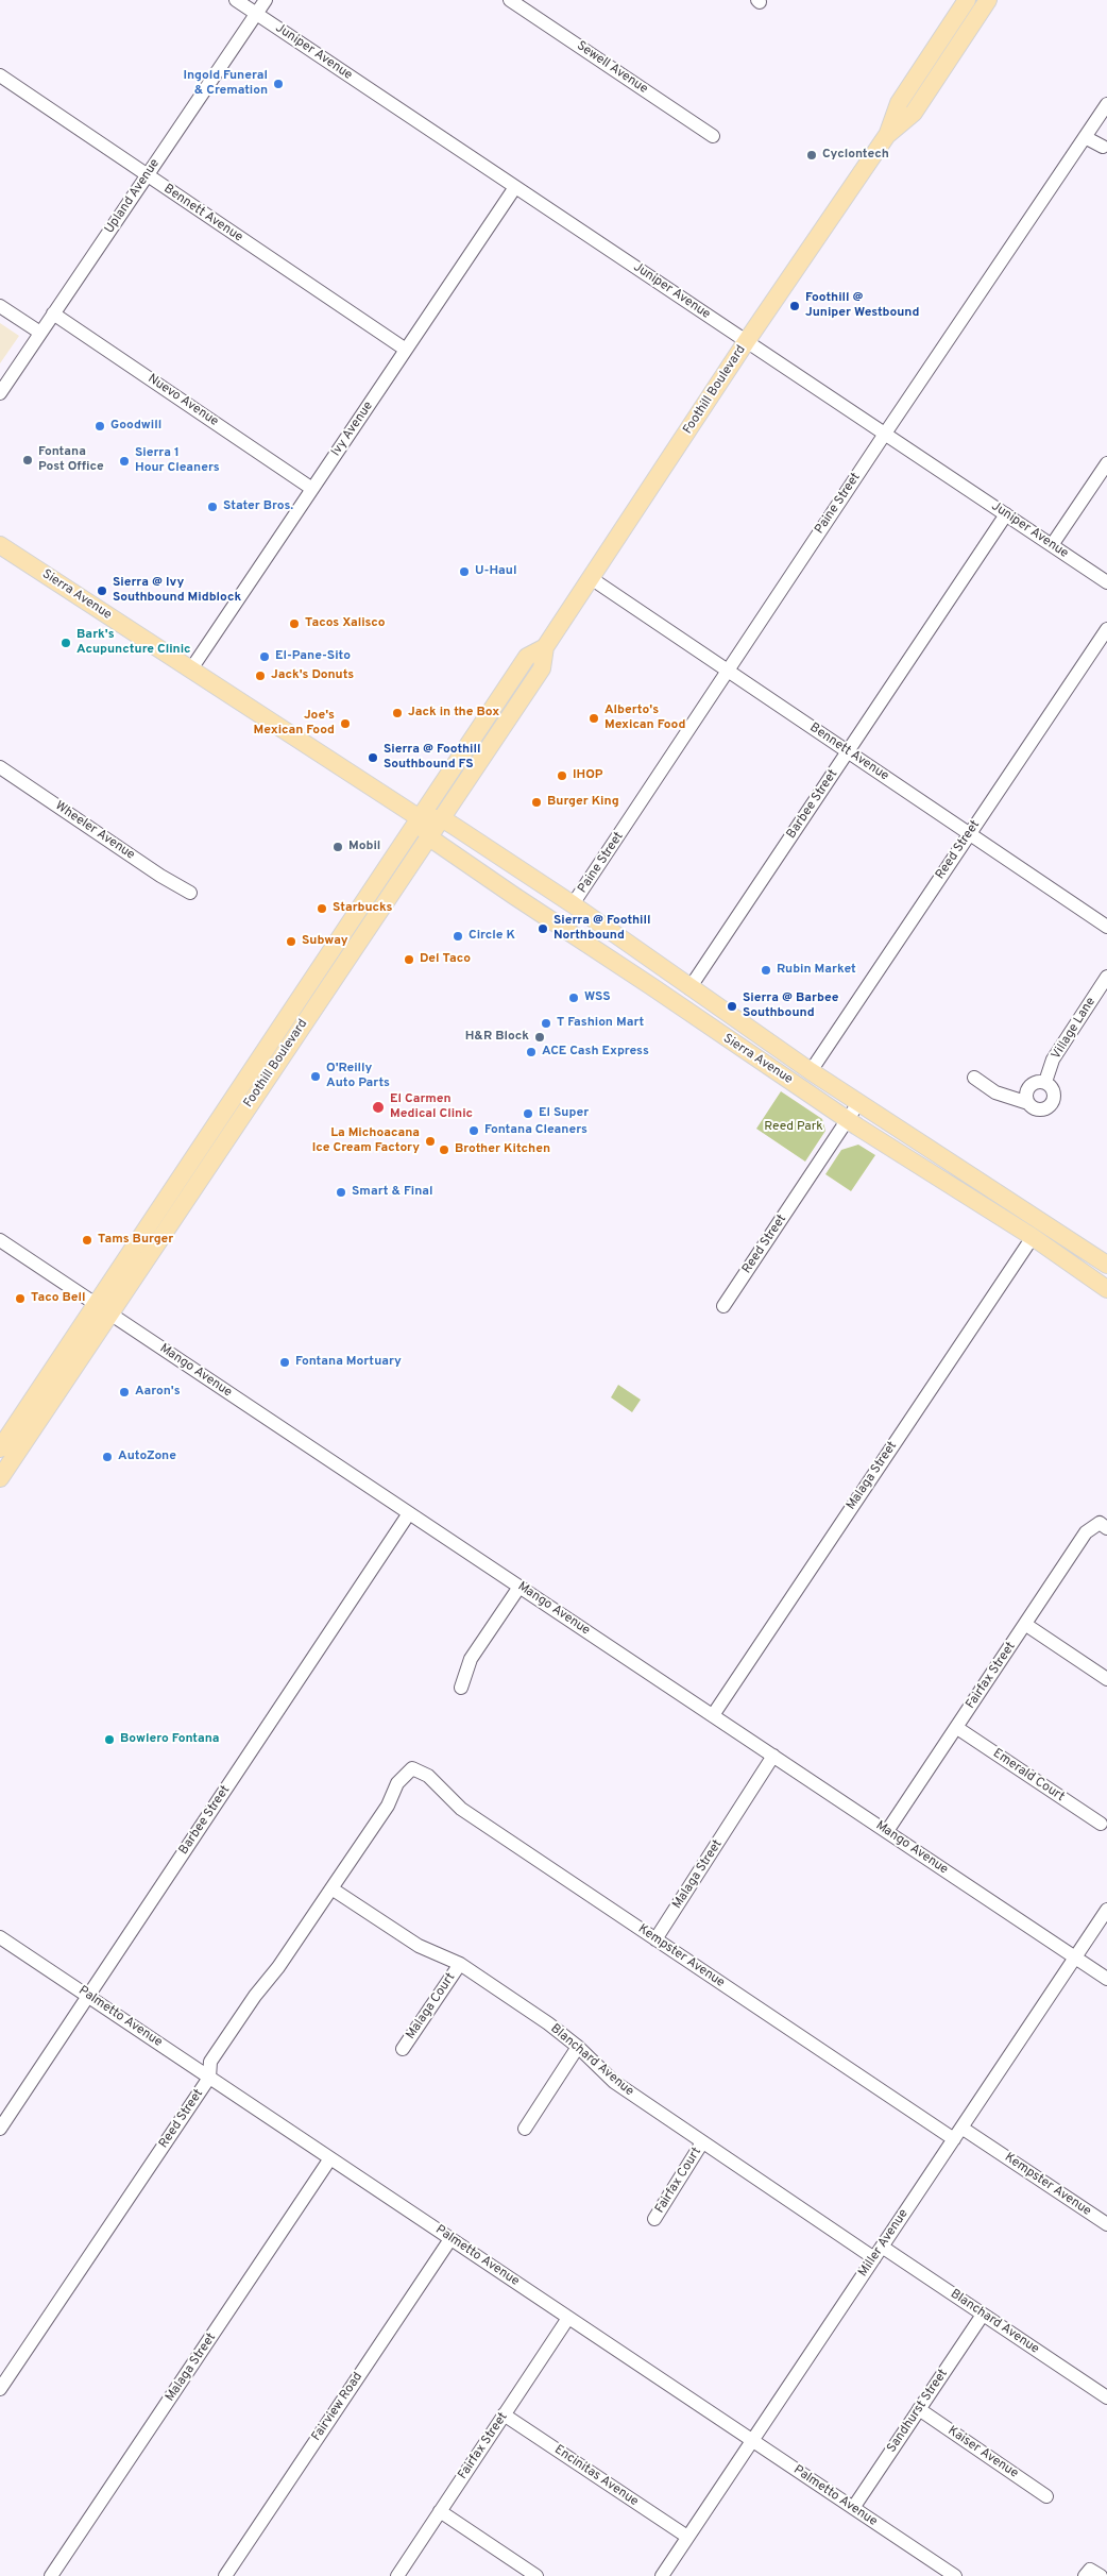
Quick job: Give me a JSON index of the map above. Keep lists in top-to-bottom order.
{
  "streets": {
    "main road": ["Foothill Boulevard", "Sierra Avenue"],
    "street": [
      "Juniper Avenue",
      "Sewell Avenue",
      "Upland Avenue",
      "Bennett Avenue",
      "Nuevo Avenue",
      "Ivy Avenue",
      "Paine Street",
      "Barbee Street",
      "Wheeler Avenue",
      "Reed Street",
      "Village Lane",
      "Mango Avenue",
      "Malaga Street",
      "Fairfax Street",
      "Emerald Court",
      "Kempster Avenue",
      "Malaga Court",
      "Palmetto Avenue",
      "Blanchard Avenue",
      "Fairfax Court",
      "Miller Avenue",
      "Fairview Road",
      "Sandhurst Street",
      "Kaiser Avenue",
      "Encinitas Avenue"
    ]
  },
  "crossings": [
    ["Juniper Avenue", "Upland Avenue"],
    ["Juniper Avenue", "Foothill Boulevard"],
    ["Juniper Avenue", "Ivy Avenue"],
    ["Juniper Avenue", "Paine Street"],
    ["Juniper Avenue", "Barbee Street"],
    ["Upland Avenue", "Bennett Avenue"],
    ["Upland Avenue", "Nuevo Avenue"],
    ["Bennett Avenue", "Foothill Boulevard"],
    ["Bennett Avenue", "Ivy Avenue"],
    ["Bennett Avenue", "Paine Street"],
    ["Bennett Avenue", "Barbee Street"],
    ["Bennett Avenue", "Reed Street"],
    ["Foothill Boulevard", "Sierra Avenue"],
    ["Foothill Boulevard", "Mango Avenue"],
    ["Nuevo Avenue", "Ivy Avenue"],
    ["Ivy Avenue", "Sierra Avenue"],
    ["Paine Street", "Sierra Avenue"],
    ["Sierra Avenue", "Barbee Street"],
    ["Sierra Avenue", "Reed Street"],
    ["Sierra Avenue", "Malaga Street"],
    ["Barbee Street", "Mango Avenue"],
    ["Barbee Street", "Palmetto Avenue"],
    ["Reed Street", "Kempster Avenue"],
    ["Reed Street", "Palmetto Avenue"],
    ["Reed Street", "Blanchard Avenue"],
    ["Mango Avenue", "Malaga Street"],
    ["Mango Avenue", "Fairfax Street"],
    ["Mango Avenue", "Miller Avenue"],
    ["Malaga Street", "Kempster Avenue"],
    ["Malaga Street", "Palmetto Avenue"],
    ["Fairfax Street", "Emerald Court"],
    ["Fairfax Street", "Palmetto Avenue"],
    ["Fairfax Street", "Encinitas Avenue"],
    ["Kempster Avenue", "Miller Avenue"],
    ["Malaga Court", "Blanchard Avenue"],
    ["Palmetto Avenue", "Miller Avenue"],
    ["Palmetto Avenue", "Fairview Road"],
    ["Palmetto Avenue", "Sandhurst Street"],
    ["Blanchard Avenue", "Fairfax Court"],
    ["Blanchard Avenue", "Miller Avenue"],
    ["Blanchard Avenue", "Sandhurst Street"],
    ["Miller Avenue", "Encinitas Avenue"],
    ["Sandhurst Street", "Kaiser Avenue"]
  ],
  "parks": ["Reed Park"],
  "places": [
    "Ingold Funeral & Cremation",
    "Cyclontech",
    "Foothill @ Juniper Westbound",
    "Goodwill",
    "Fontana Post Office",
    "Sierra 1 Hour Cleaners",
    "Stater Bros.",
    "U-Haul",
    "Sierra @ Ivy Southbound Midblock",
    "Tacos Xalisco",
    "Bark's Acupuncture Clinic",
    "El-Pane-Sito",
    "Jack's Donuts",
    "Jack in the Box",
    "Alberto's Mexican Food",
    "Joe's Mexican Food",
    "Sierra @ Foothill Southbound FS",
    "IHOP",
    "Burger King",
    "Mobil",
    "Starbucks",
    "Sierra @ Foothill Northbound",
    "Circle K",
    "Subway",
    "Del Taco",
    "Rubin Market",
    "WSS",
    "Sierra @ Barbee Southbound",
    "T Fashion Mart",
    "H&R Block",
    "ACE Cash Express",
    "O'Reilly Auto Parts",
    "El Carmen Medical Clinic",
    "El Super",
    "Fontana Cleaners",
    "La Michoacana Ice Cream Factory",
    "Brother Kitchen",
    "Smart & Final",
    "Tams Burger",
    "Taco Bell",
    "Fontana Mortuary",
    "Aaron's",
    "AutoZone",
    "Bowlero Fontana"
  ]
}
